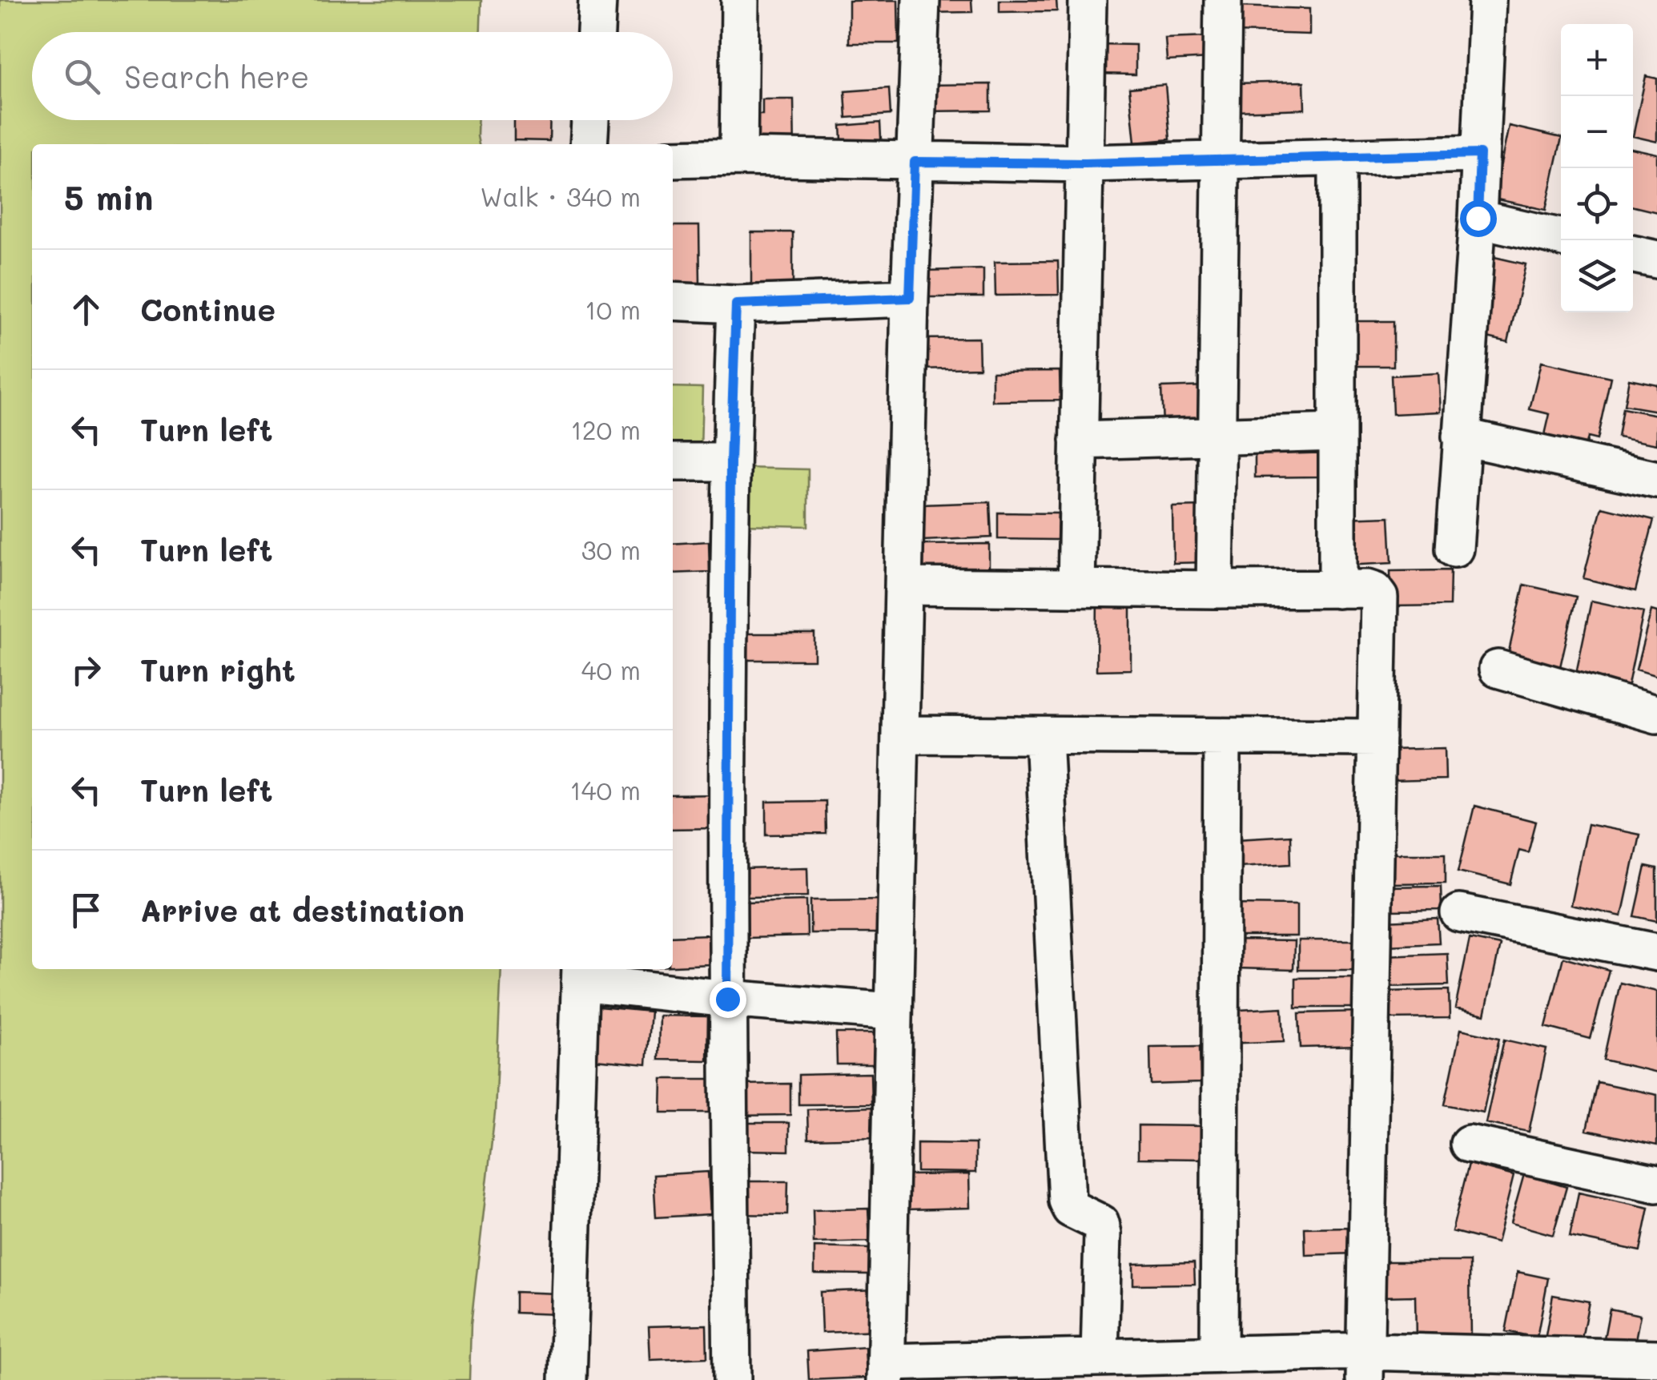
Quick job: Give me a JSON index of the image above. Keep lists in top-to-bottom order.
{
  "page": {
    "map_buttons": ["+", "−"],
    "search": "Search here",
    "heading": ["5 min", "Walk · 340 m"],
    "list": [
      ["Continue", "10 m"],
      ["Turn left", "120 m"],
      ["Turn left", "30 m"],
      ["Turn right", "40 m"],
      ["Turn left", "140 m"],
      "Arrive at destination"
    ]
  }
}
